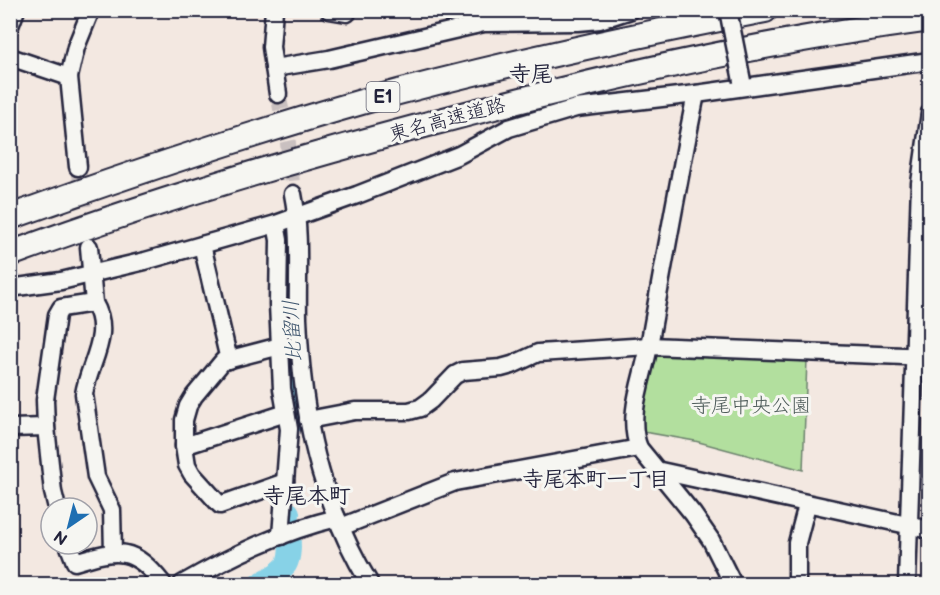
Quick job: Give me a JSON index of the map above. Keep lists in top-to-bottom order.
{
  "streets": {
    "highway": ["E1", "東名高速道路"]
  },
  "districts": ["寺尾", "寺尾本町一丁目", "寺尾本町"],
  "water": ["比留川"],
  "parks": ["寺尾中央公園"],
  "north": "bottom left"
}
